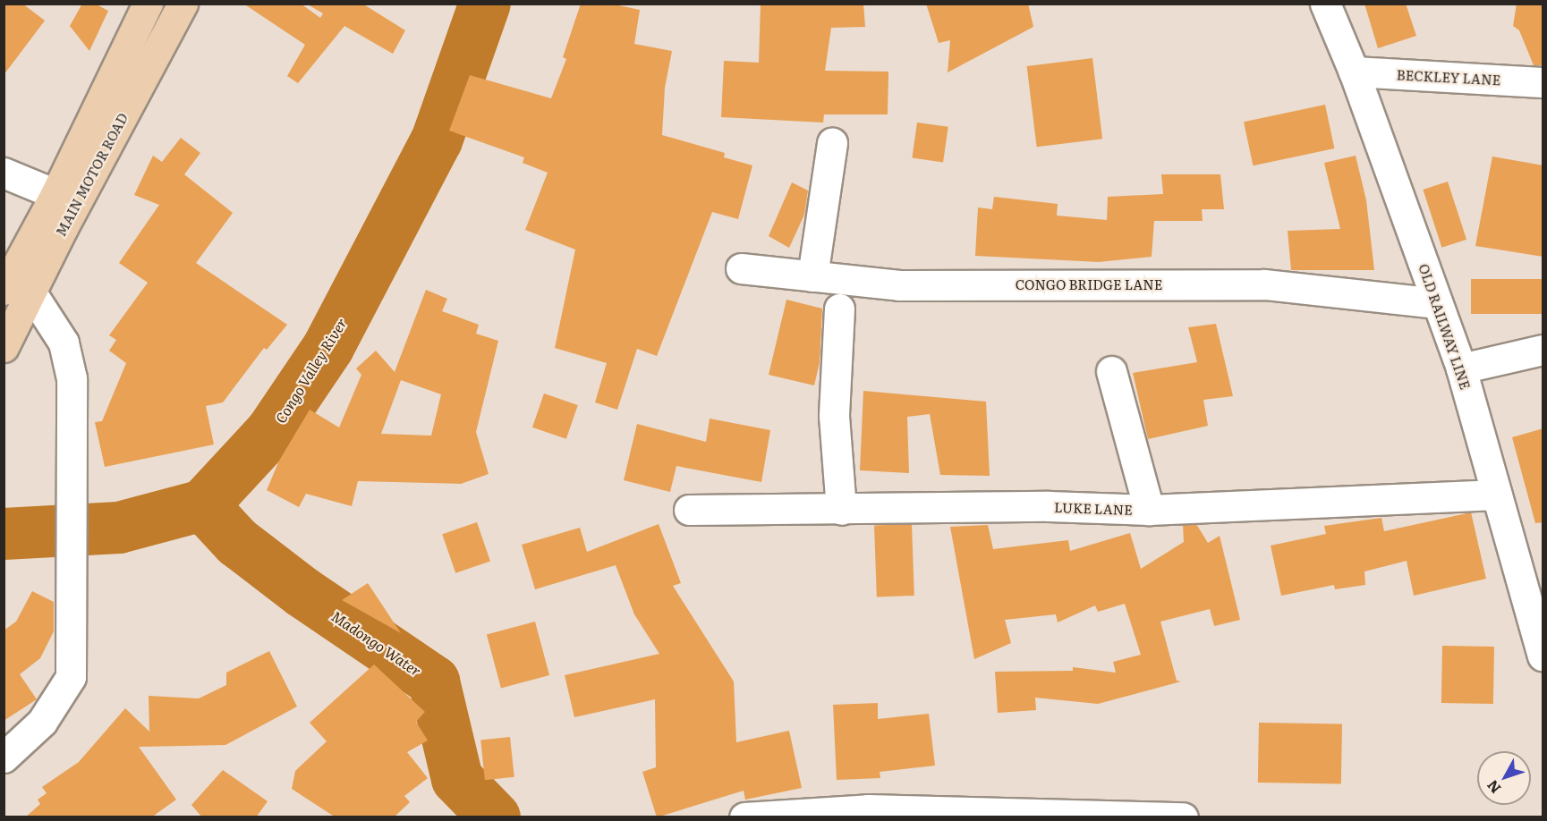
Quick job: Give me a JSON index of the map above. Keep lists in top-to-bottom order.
{
  "streets": {
    "main road": ["MAIN MOTOR ROAD"],
    "street": [
      "BECKLEY LANE",
      "CONGO BRIDGE LANE",
      "OLD RAILWAY LINE",
      "LUKE LANE"
    ]
  },
  "crossings": [
    ["BECKLEY LANE", "OLD RAILWAY LINE"],
    ["CONGO BRIDGE LANE", "OLD RAILWAY LINE"],
    ["OLD RAILWAY LINE", "LUKE LANE"]
  ],
  "water": ["Congo Valley River", "Madongo Water"],
  "north": "bottom left"
}
